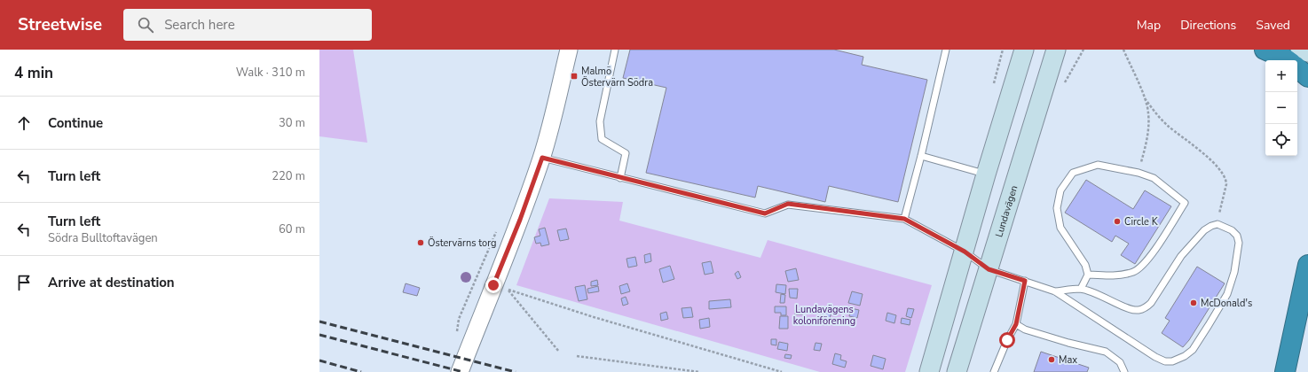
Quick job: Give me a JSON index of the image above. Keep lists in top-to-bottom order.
{
  "streets": {
    "main road": ["Lundavägen"]
  },
  "parks": ["Lundavägens koloniförening"],
  "places": {
    "transit": ["Malmö Östervärn Södra"],
    "other": [
      "Circle K",
      "Östervärns torg",
      "McDonald's",
      "Max"
    ]
  },
  "page": {
    "header": "Streetwise",
    "search": "Search here",
    "nav": ["Map", "Directions", "Saved"],
    "heading": ["4 min", "Walk · 310 m"],
    "map_buttons": ["+", "−"],
    "list": [
      ["Continue", "30 m"],
      ["Turn left", "220 m"],
      ["Turn left", "Södra Bulltoftavägen", "60 m"],
      "Arrive at destination"
    ]
  }
}
